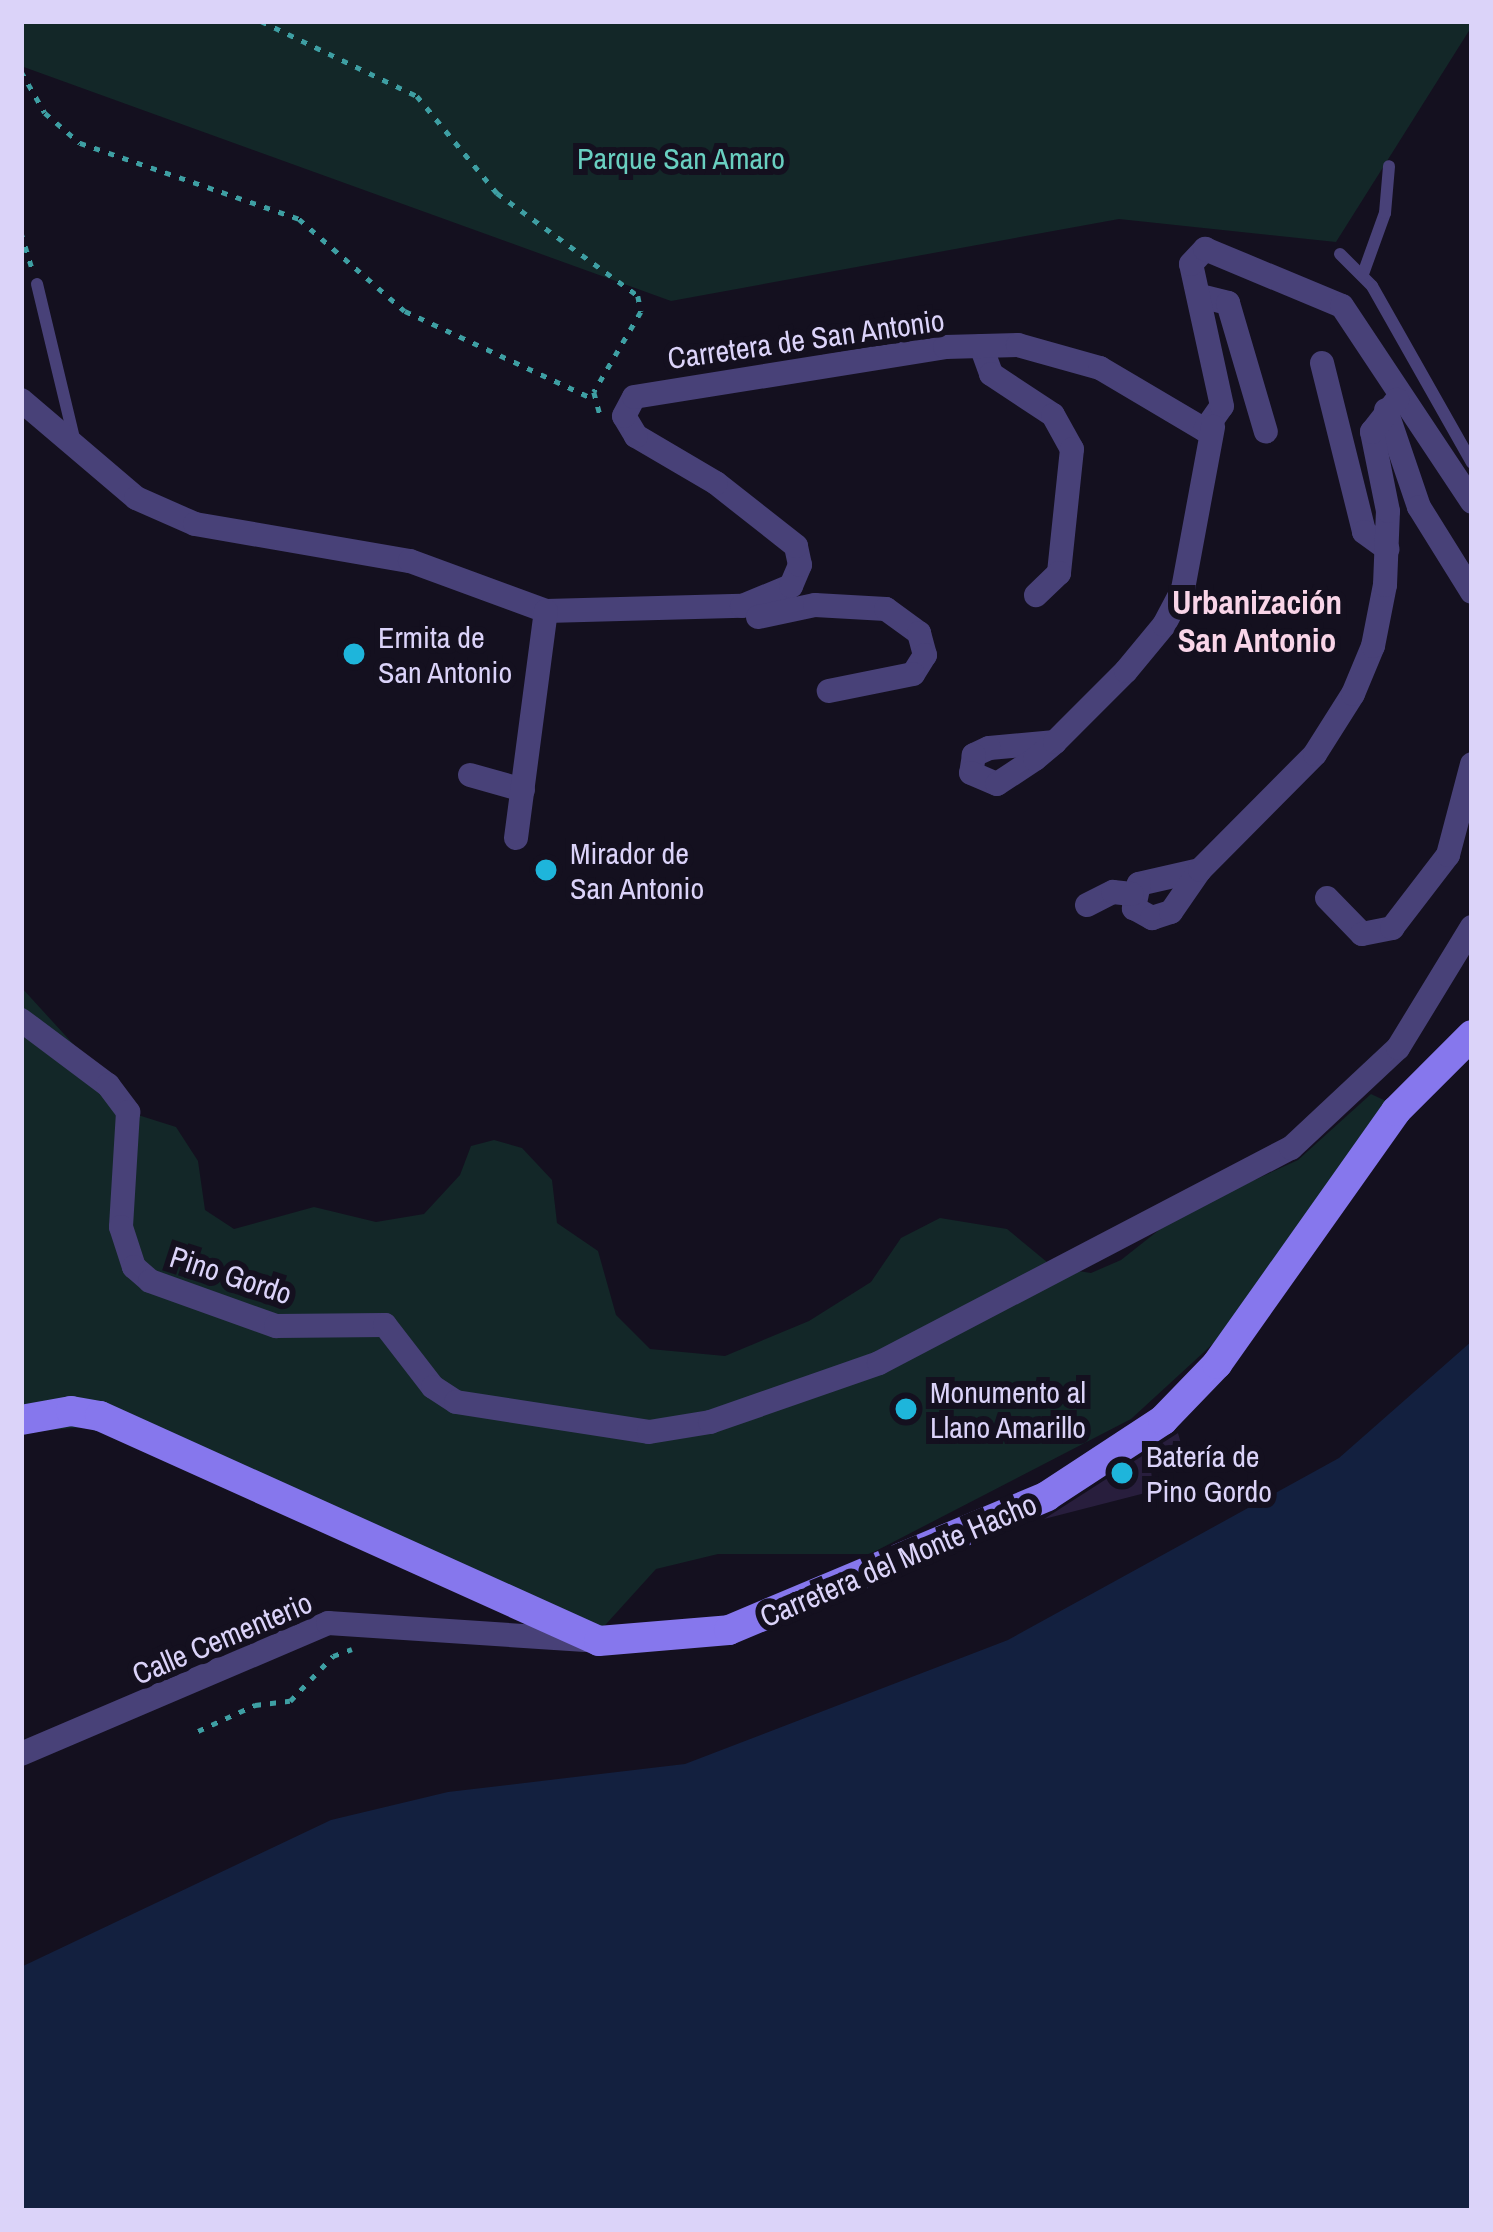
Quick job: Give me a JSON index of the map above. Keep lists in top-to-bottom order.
{
  "streets": {
    "main road": ["Carretera del Monte Hacho"],
    "street": ["Carretera de San Antonio", "Pino Gordo", "Calle Cementerio"]
  },
  "crossings": [
    ["Carretera del Monte Hacho", "Calle Cementerio"]
  ],
  "districts": ["Urbanización San Antonio"],
  "parks": ["Parque San Amaro"],
  "places": [
    "Ermita de San Antonio",
    "Mirador de San Antonio",
    "Monumento al Llano Amarillo",
    "Batería de Pino Gordo"
  ]
}
